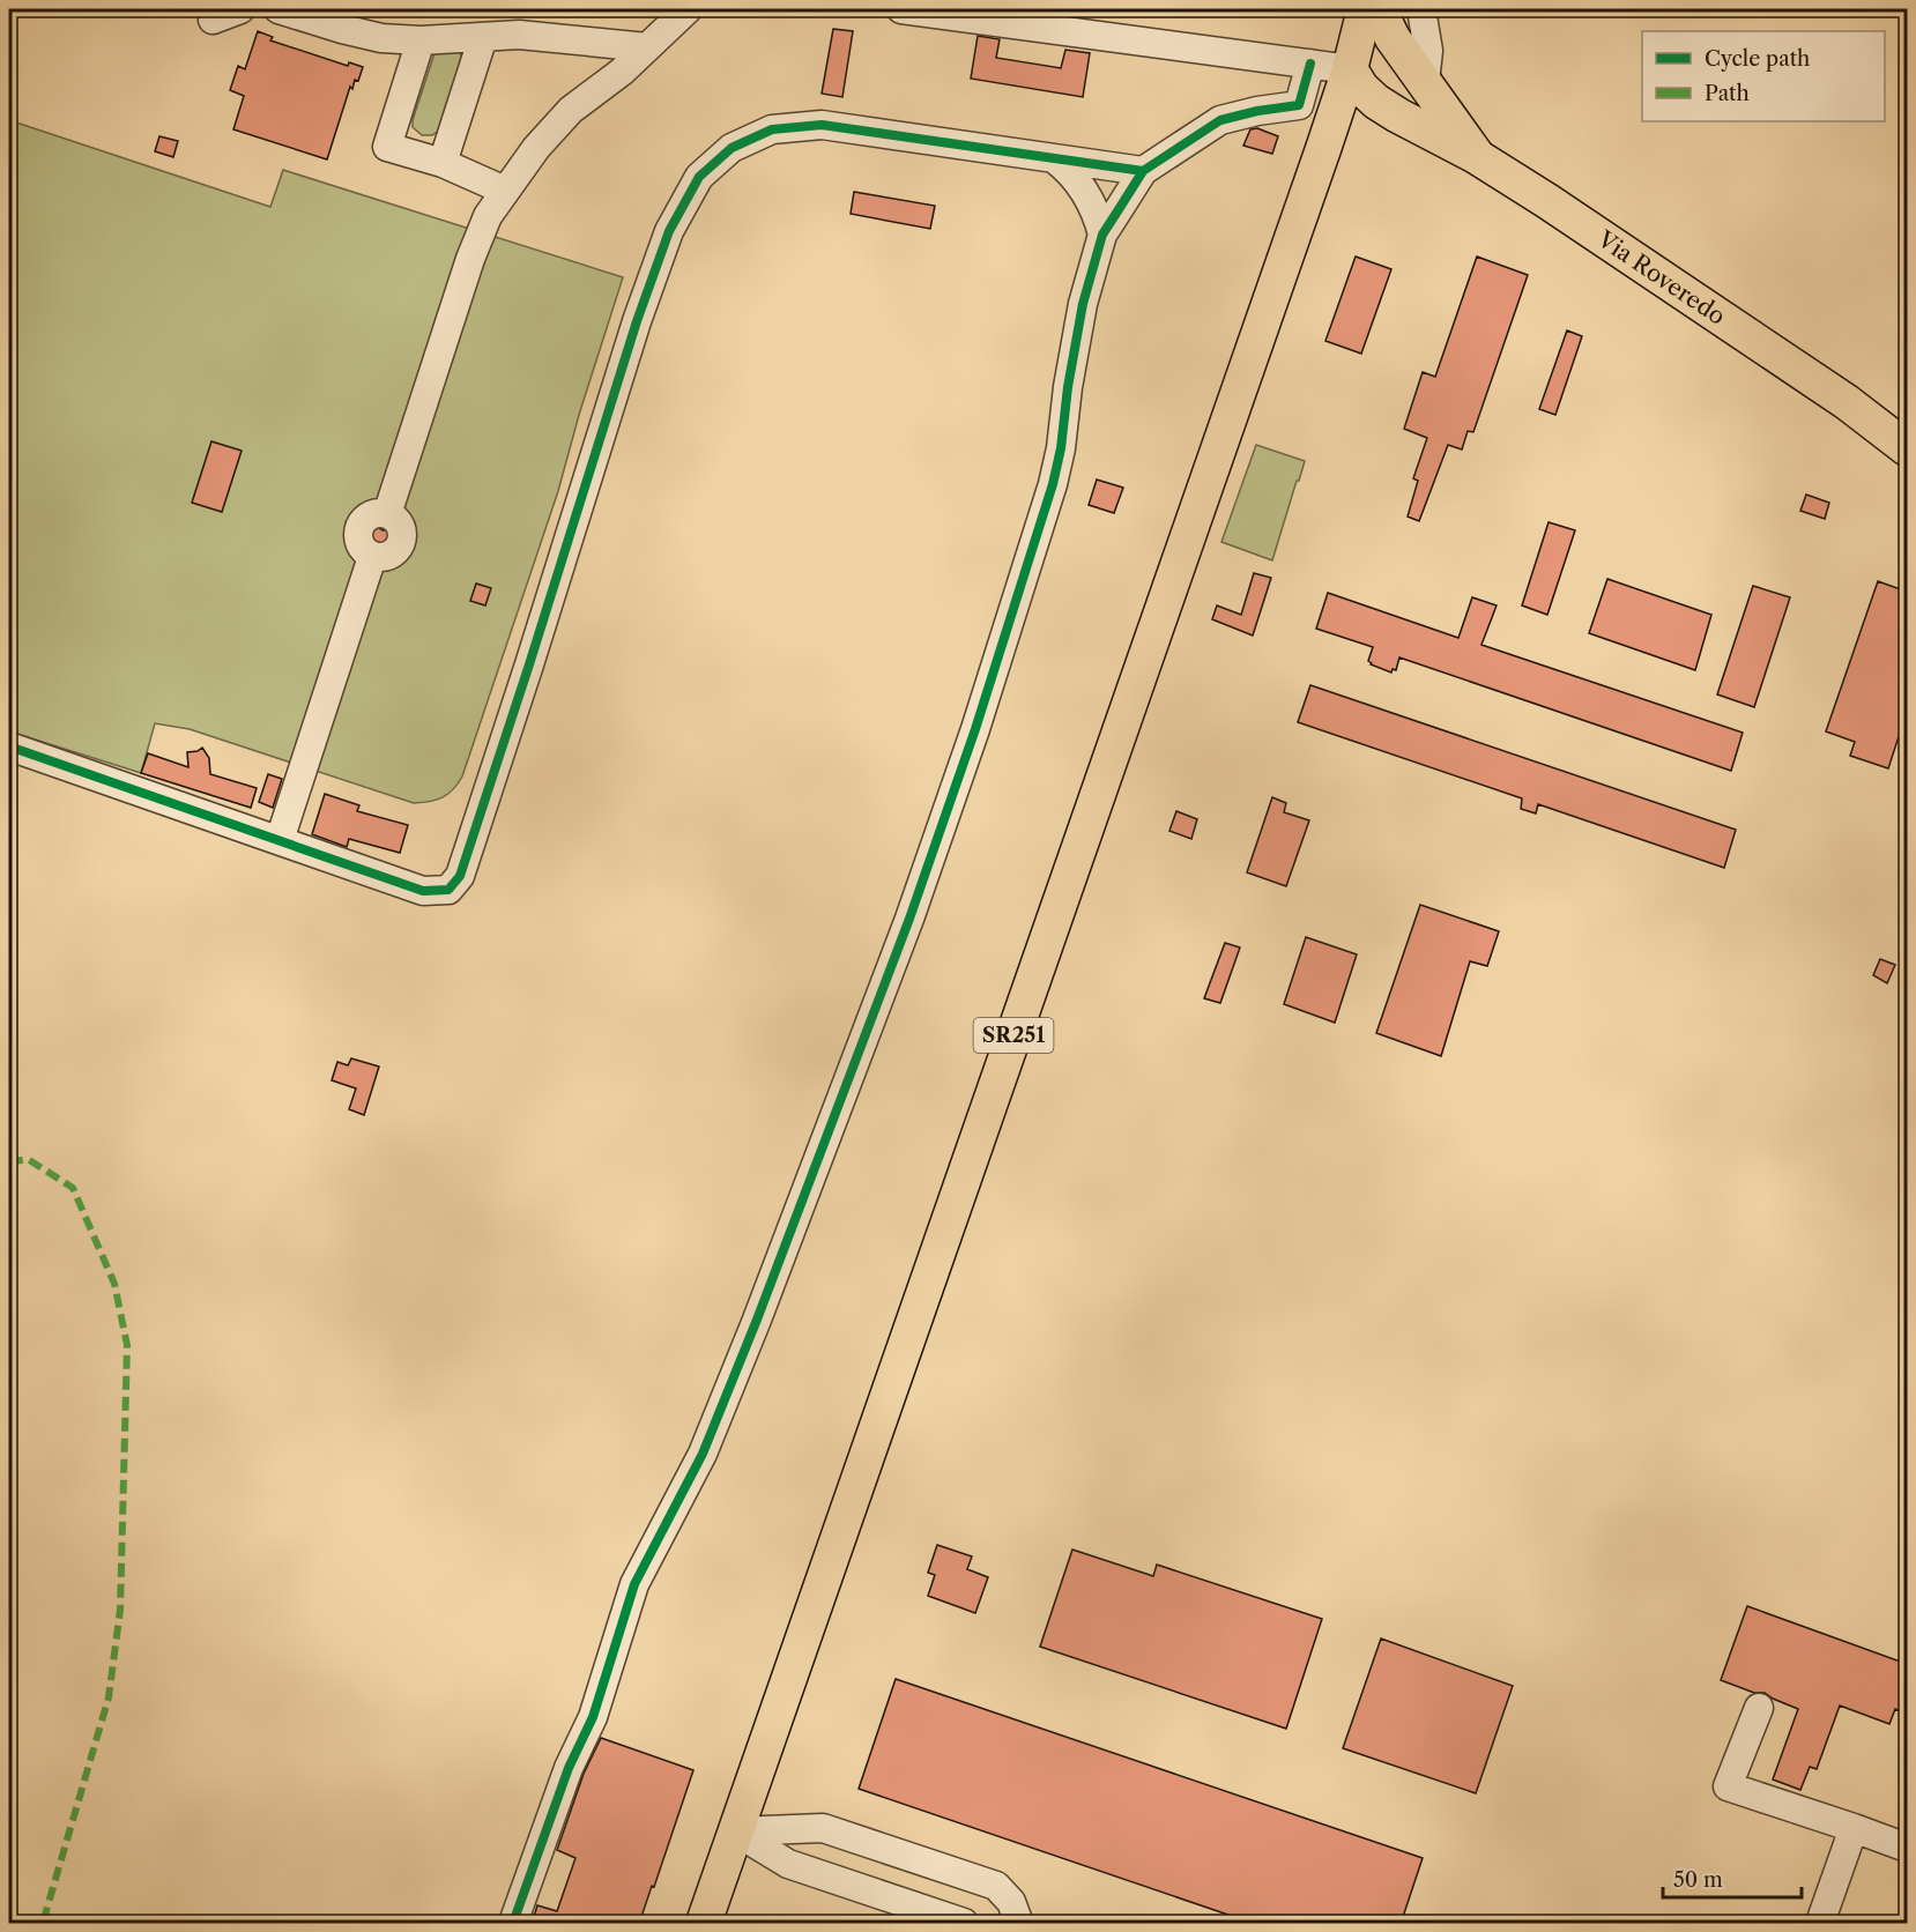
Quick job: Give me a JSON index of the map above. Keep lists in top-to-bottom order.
{
  "streets": {
    "main road": ["Via Roveredo", "SR251"]
  },
  "crossings": [
    ["Via Roveredo", "SR251"]
  ],
  "legend": ["Cycle path", "Path"],
  "scale_bar": "50 m"
}
